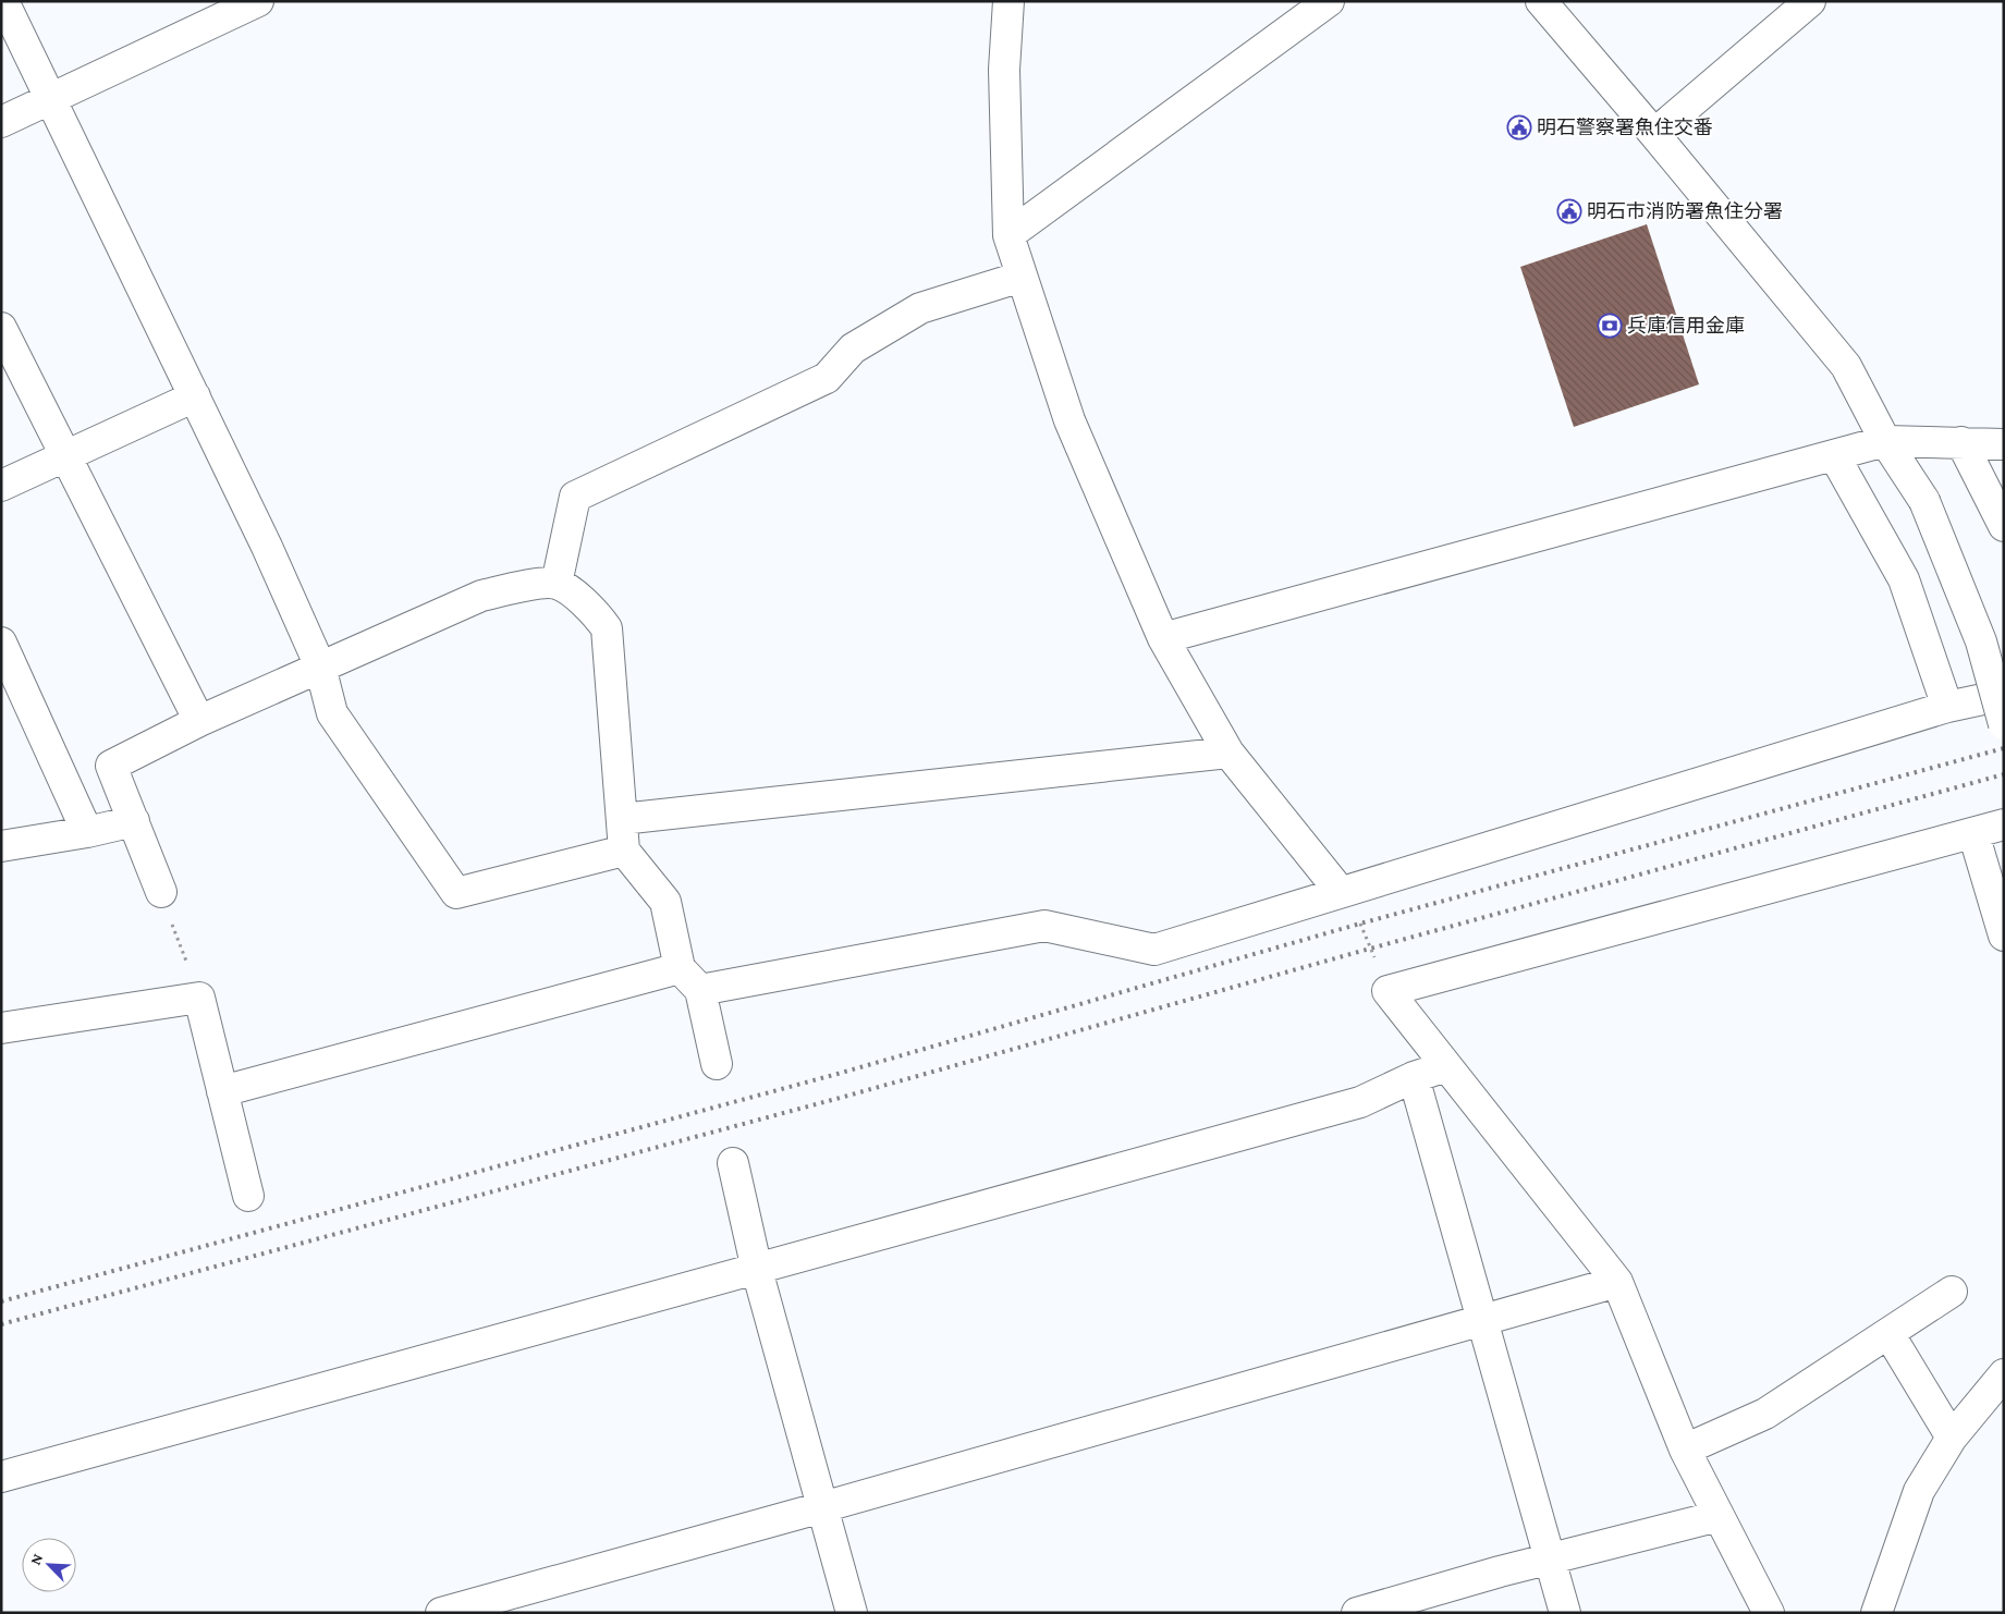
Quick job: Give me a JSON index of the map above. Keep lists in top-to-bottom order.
{
  "places": {
    "public building": ["明石警察署魚住交番", "明石市消防署魚住分署"],
    "bank": ["兵庫信用金庫"]
  },
  "north": "top left"
}
